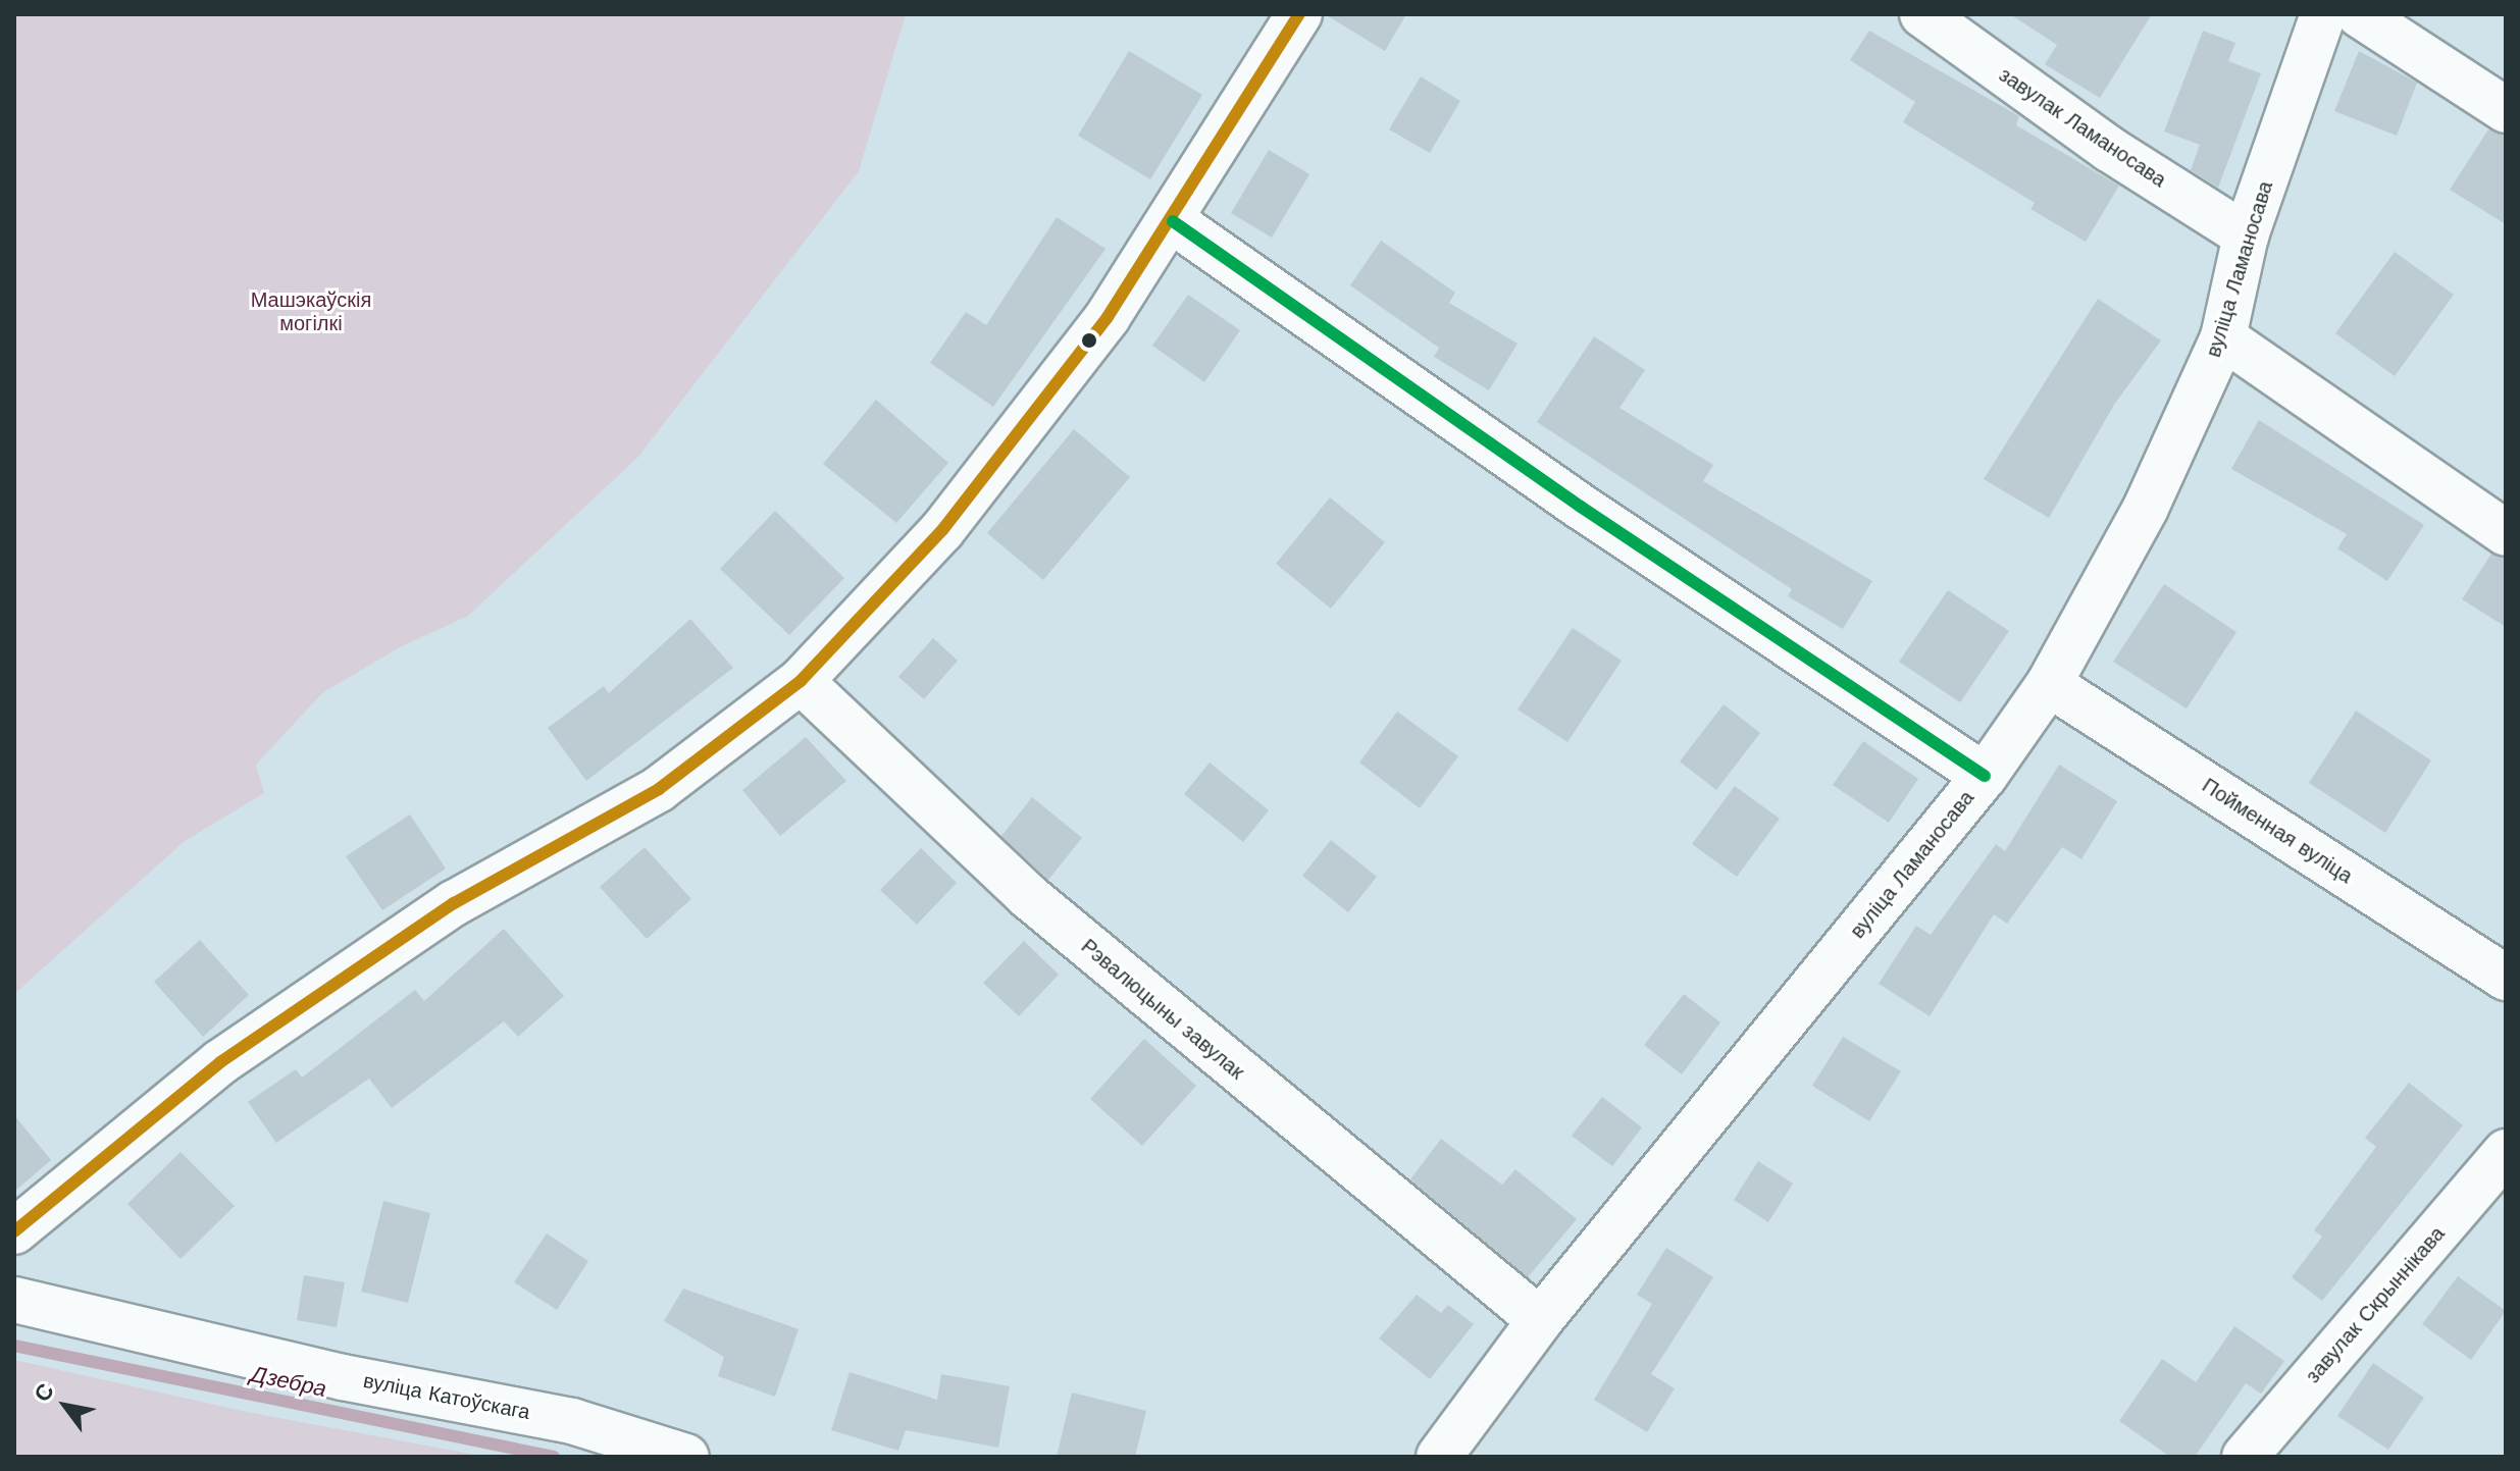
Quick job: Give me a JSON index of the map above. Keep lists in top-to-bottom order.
{
  "streets": {
    "street": [
      "завулак Ламаносава",
      "вуліца Ламаносава",
      "Пойменная вуліца",
      "Рэвалюцыны завулак",
      "завулак Скрыннікава",
      "вуліца Катоўскага"
    ]
  },
  "crossings": [
    ["завулак Ламаносава", "вуліца Ламаносава"],
    ["вуліца Ламаносава", "Пойменная вуліца"],
    ["вуліца Ламаносава", "Рэвалюцыны завулак"]
  ],
  "water": ["Дзебра"],
  "parks": ["Машэкаўскія могілкі"],
  "north": "top left"
}
